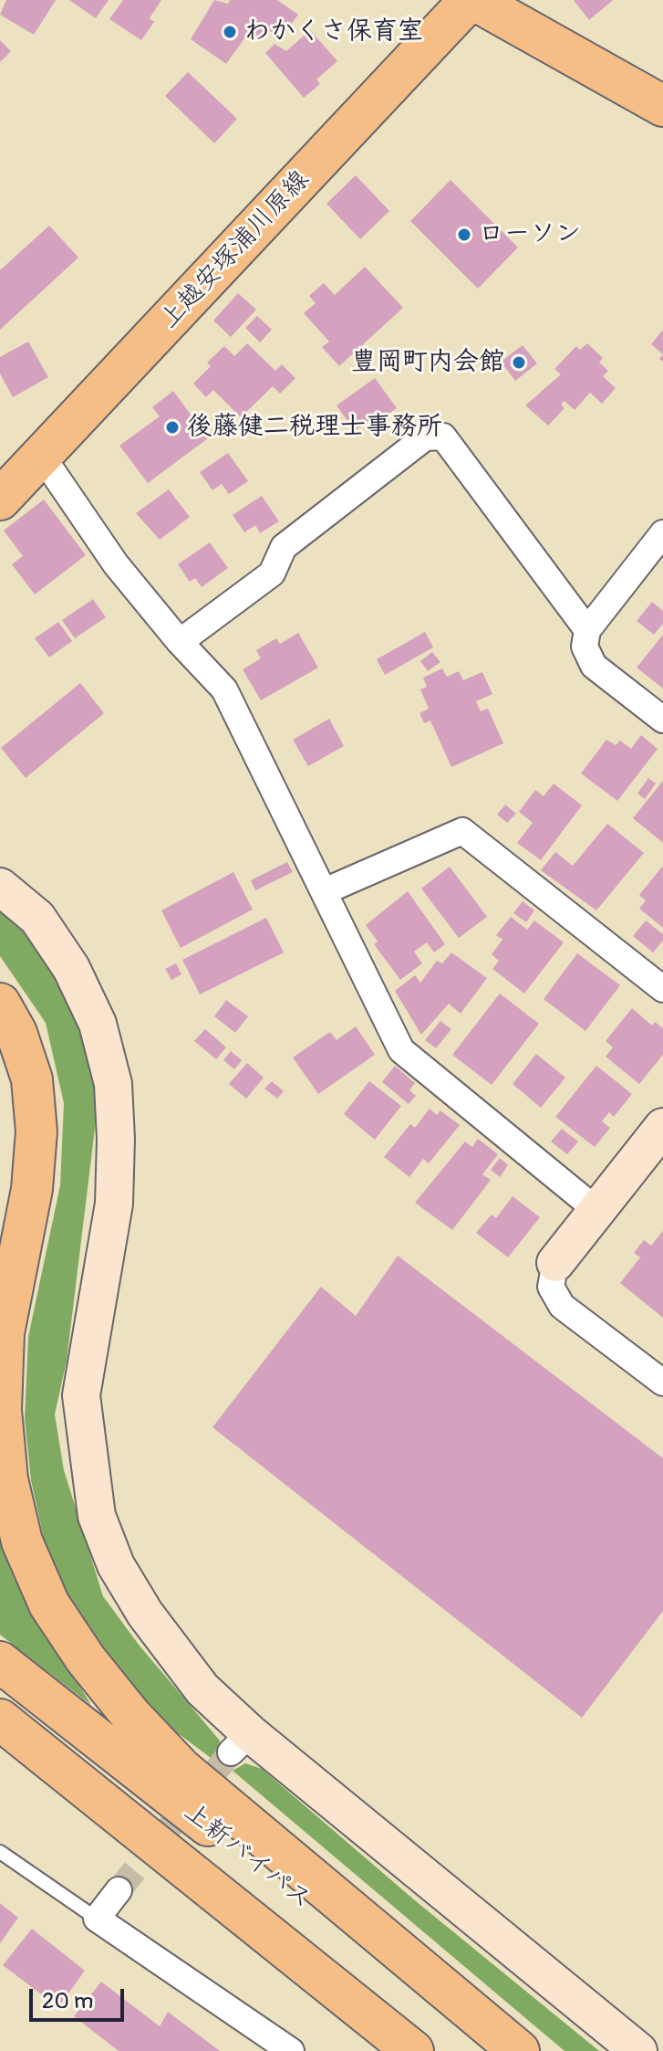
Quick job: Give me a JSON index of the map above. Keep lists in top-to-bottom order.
{
  "streets": {
    "main road": ["上越安塚浦川原線", "上新バイパス"]
  },
  "places": [
    "わかくさ保育室",
    "ローソン",
    "豊岡町内会館",
    "後藤健二税理士事務所"
  ],
  "scale_bar": "20 m"
}
